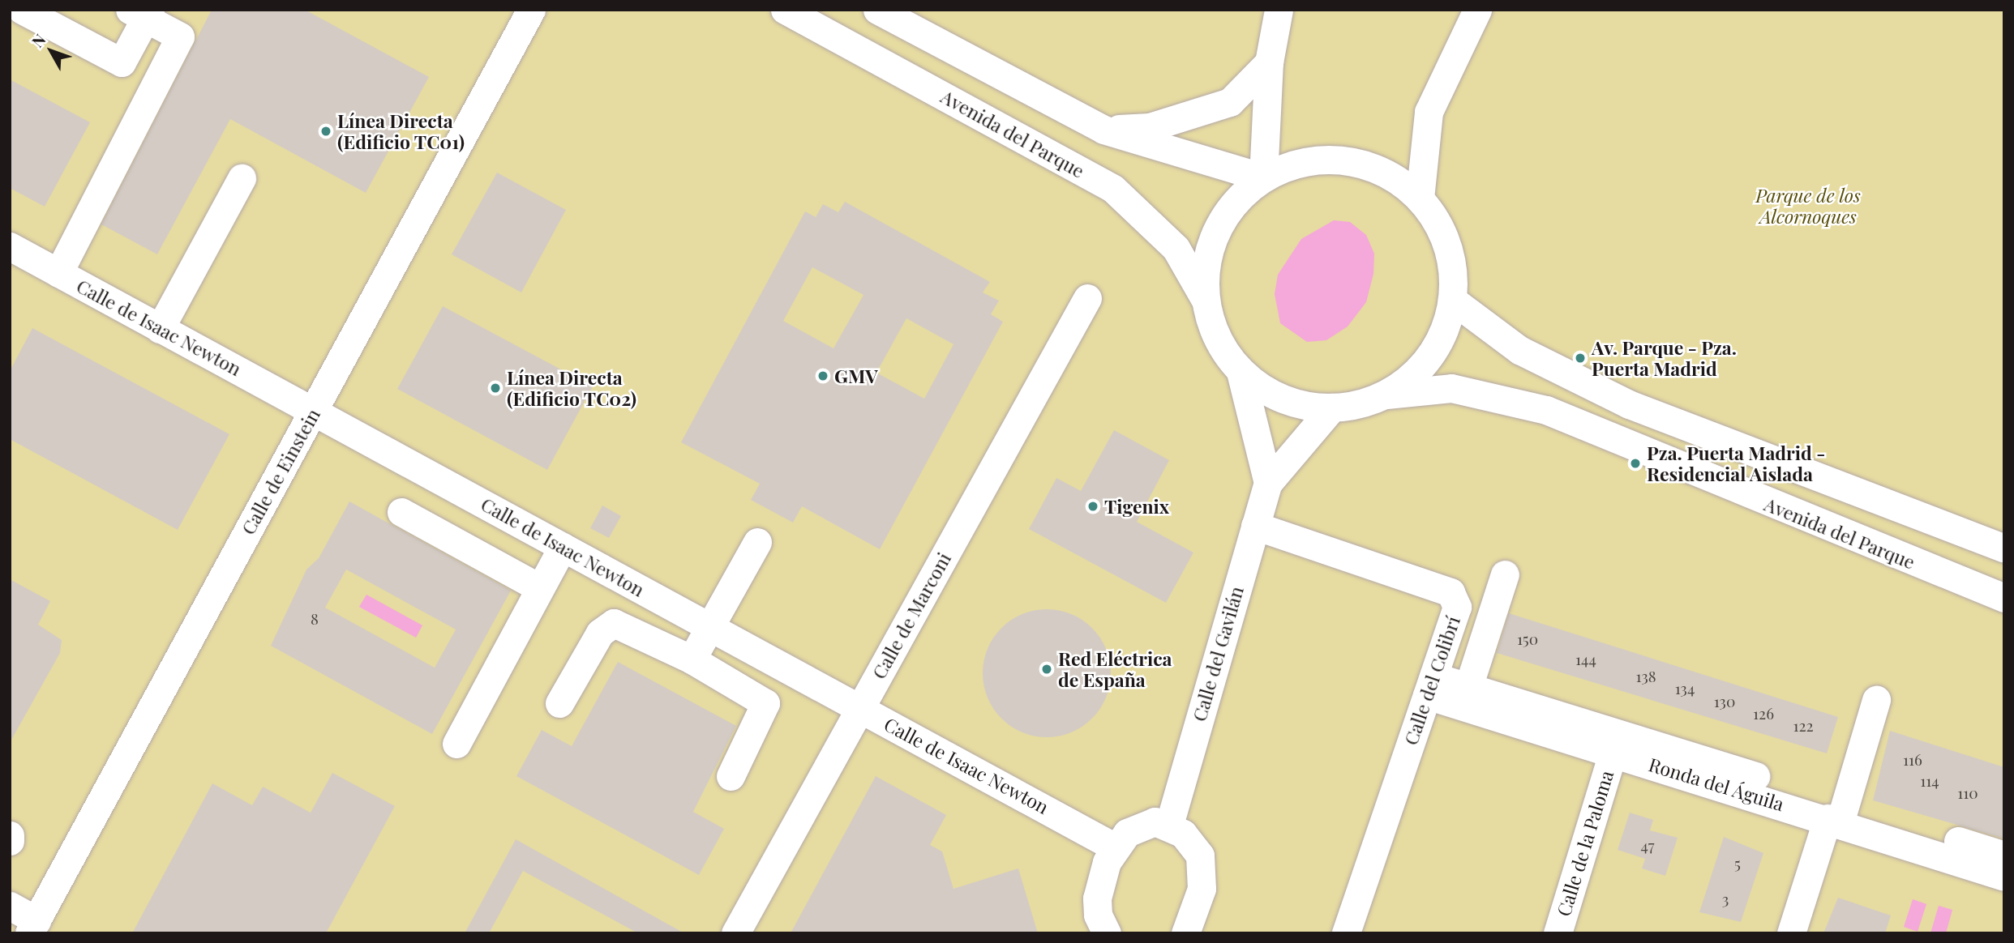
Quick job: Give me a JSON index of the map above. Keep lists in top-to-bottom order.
{
  "streets": {
    "street": [
      "Avenida del Parque",
      "Calle de Isaac Newton",
      "Calle de Einstein",
      "Calle de Marconi",
      "Calle del Gavilán",
      "Calle del Colibrí",
      "Ronda del Águila",
      "Calle de la Paloma"
    ]
  },
  "crossings": [
    ["Avenida del Parque", "Calle del Gavilán"],
    ["Calle de Isaac Newton", "Calle de Einstein"],
    ["Calle de Isaac Newton", "Calle de Marconi"],
    ["Calle del Gavilán", "Calle del Colibrí"],
    ["Calle del Colibrí", "Ronda del Águila"],
    ["Ronda del Águila", "Calle de la Paloma"]
  ],
  "parks": ["Parque de los Alcornoques"],
  "places": [
    "Línea Directa (Edificio TC01)",
    "Av. Parque - Pza. Puerta Madrid",
    "GMV",
    "Línea Directa (Edificio TC02)",
    "Pza. Puerta Madrid - Residencial Aislada",
    "Tigenix",
    "Red Eléctrica de España"
  ],
  "house_numbers": [
    "8",
    "150",
    "144",
    "138",
    "134",
    "130",
    "126",
    "122",
    "116",
    "114",
    "110",
    "47",
    "5",
    "3"
  ],
  "north": "top left"
}
